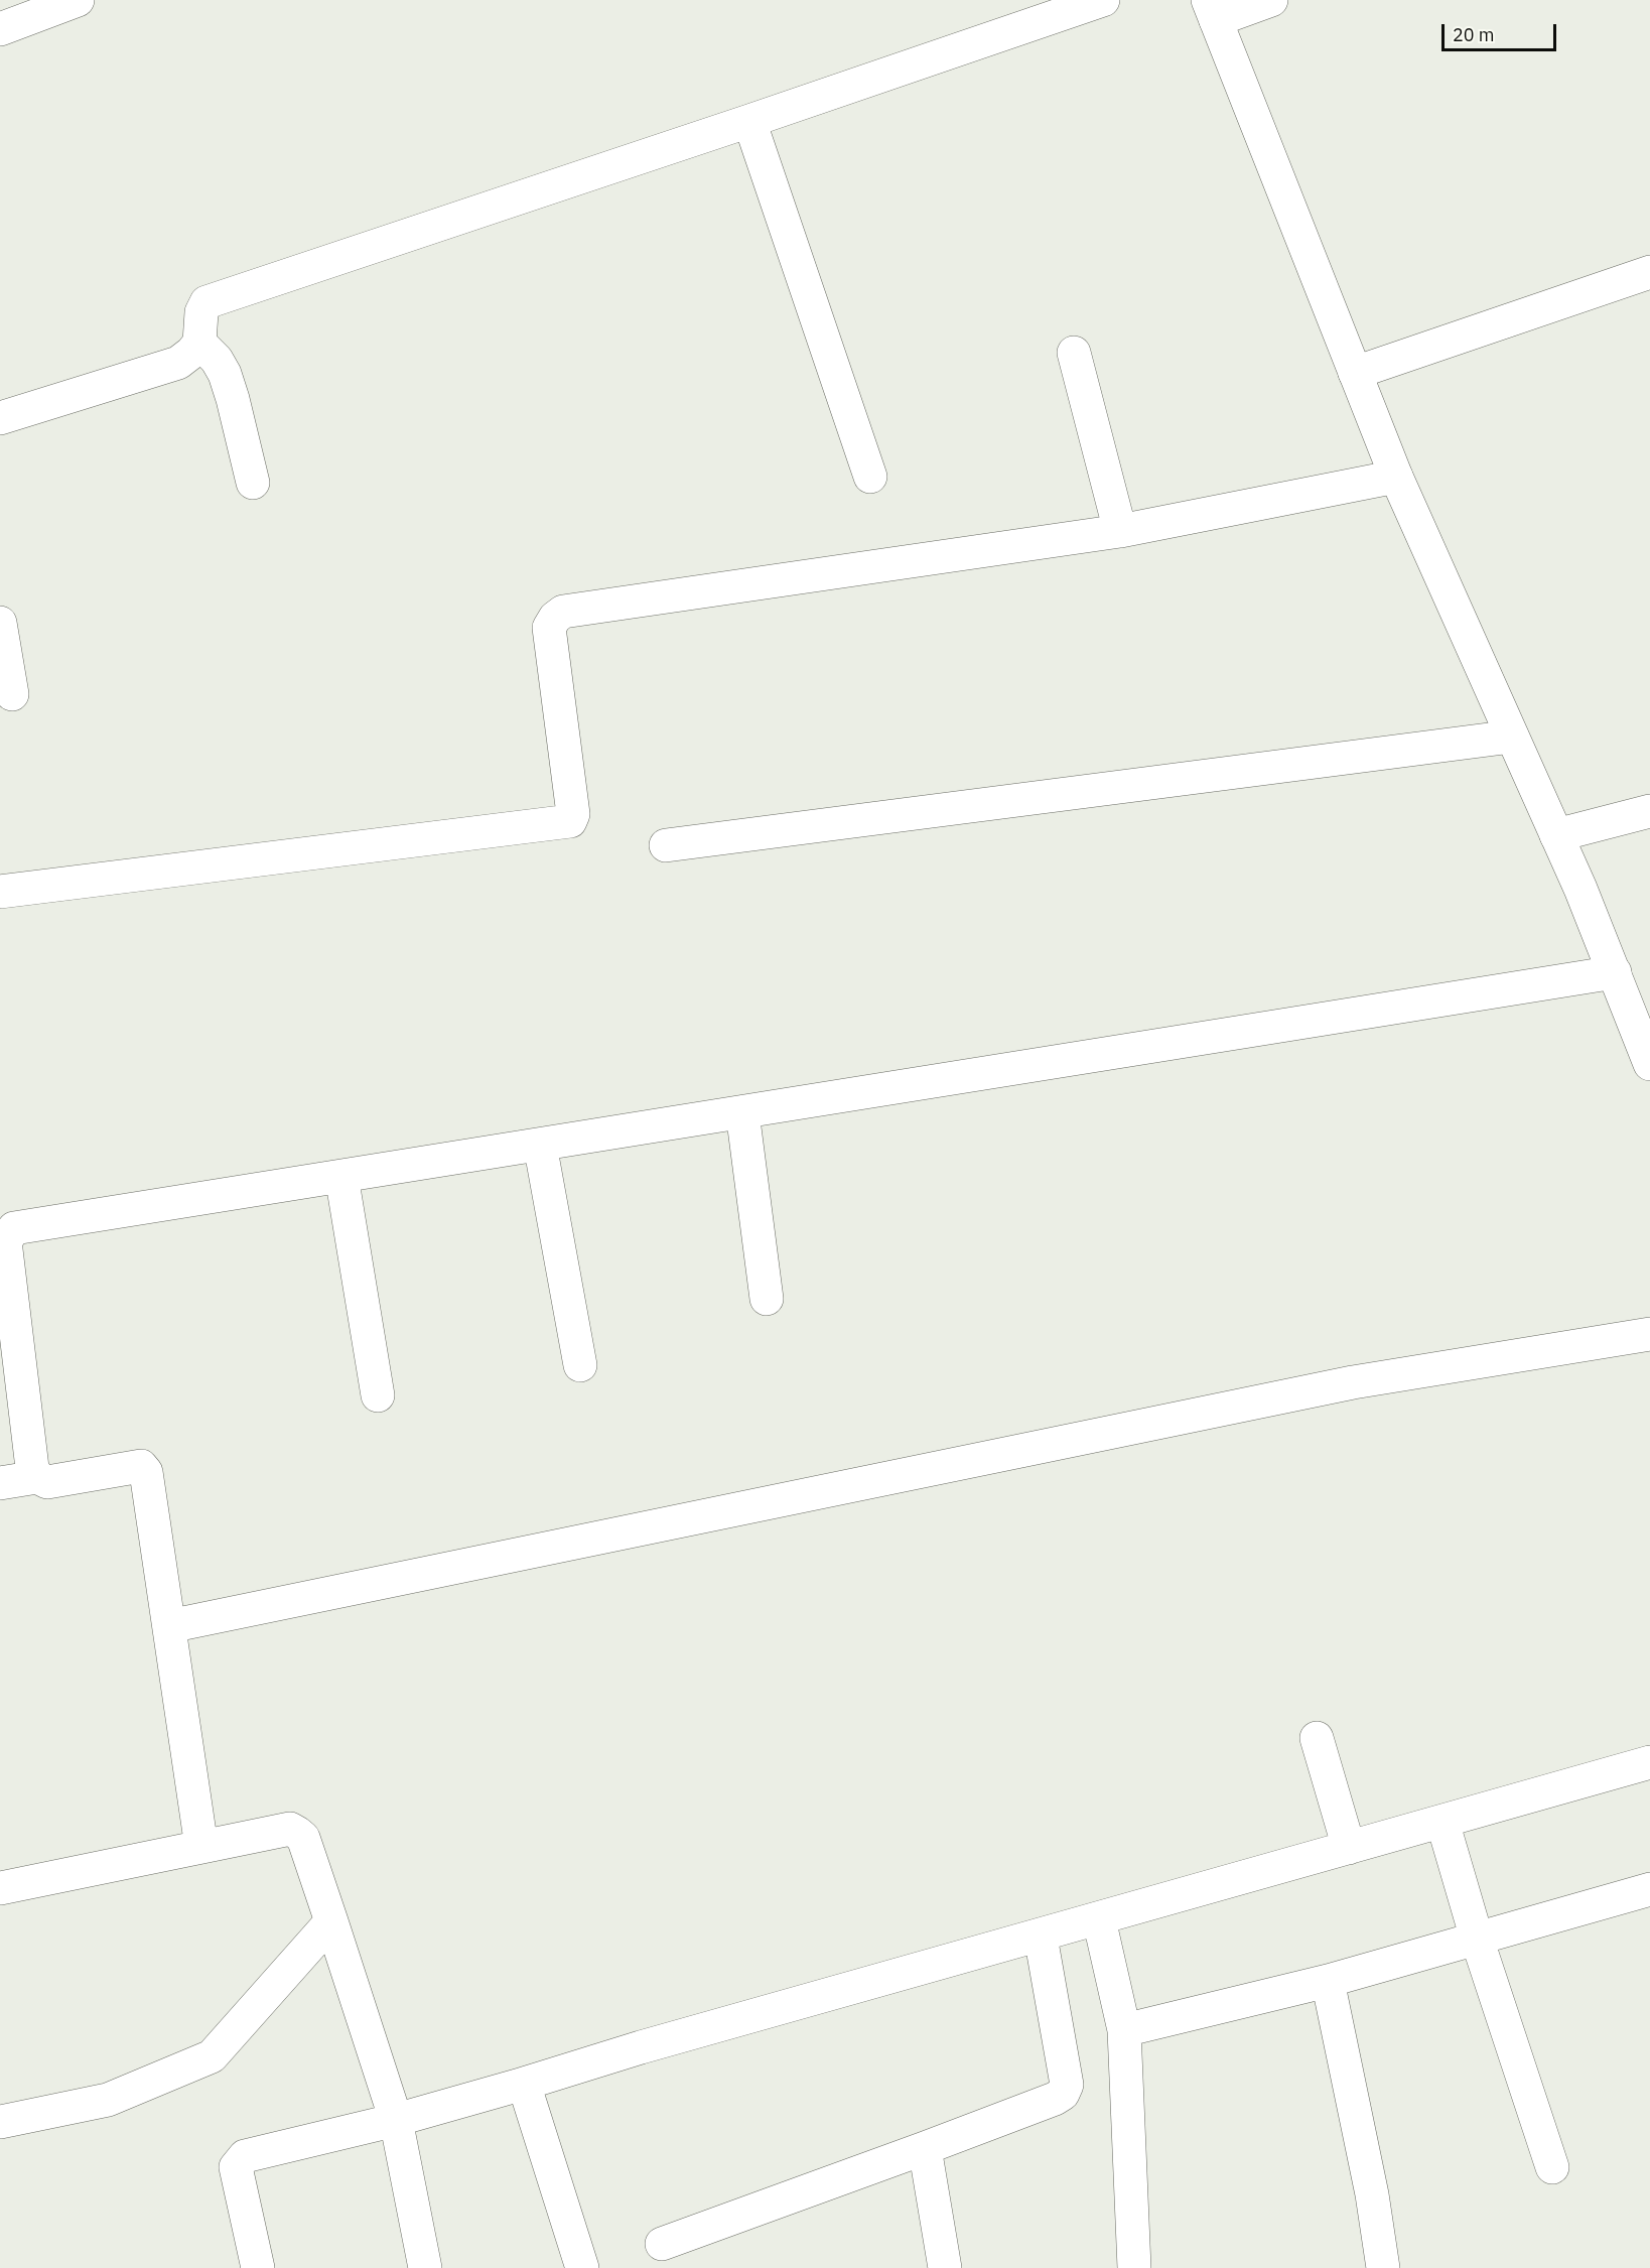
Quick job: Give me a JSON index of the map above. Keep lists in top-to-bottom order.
{
  "scale_bar": "20 m"
}
